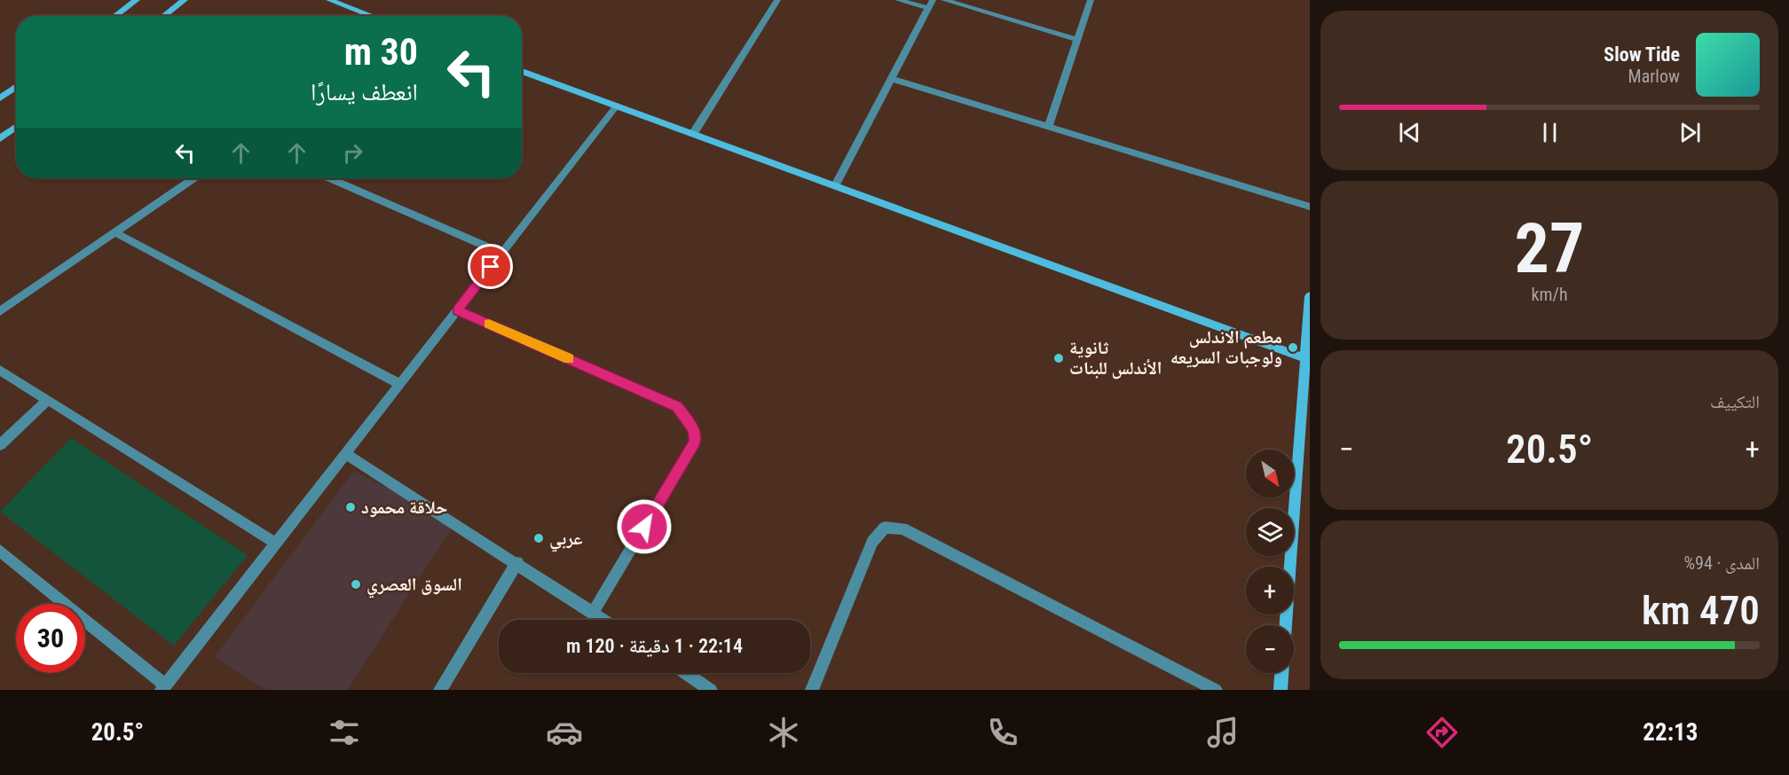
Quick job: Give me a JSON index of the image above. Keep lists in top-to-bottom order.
{
  "places": [
    "مطعم الاندلس ولوجبات السريعه",
    "ثانوية الأندلس للبنات",
    "حلاقة محمود",
    "عربي",
    "السوق العصري"
  ],
  "north": "bottom right",
  "page": {
    "turn": ["30 m", "انعطف يسارًا"],
    "song": ["Slow Tide", "Marlow"],
    "tile": [
      ["27", "km/h"],
      "التكييف",
      ["المدى · 94%", "470 km"]
    ],
    "heat": ["−", "20.5°", "+"],
    "map_buttons": ["+", "−"],
    "limit": "30",
    "trip": "22:14 · 1 دقيقة · 120 m",
    "tabs": ["22:13", "20.5°"]
  }
}
